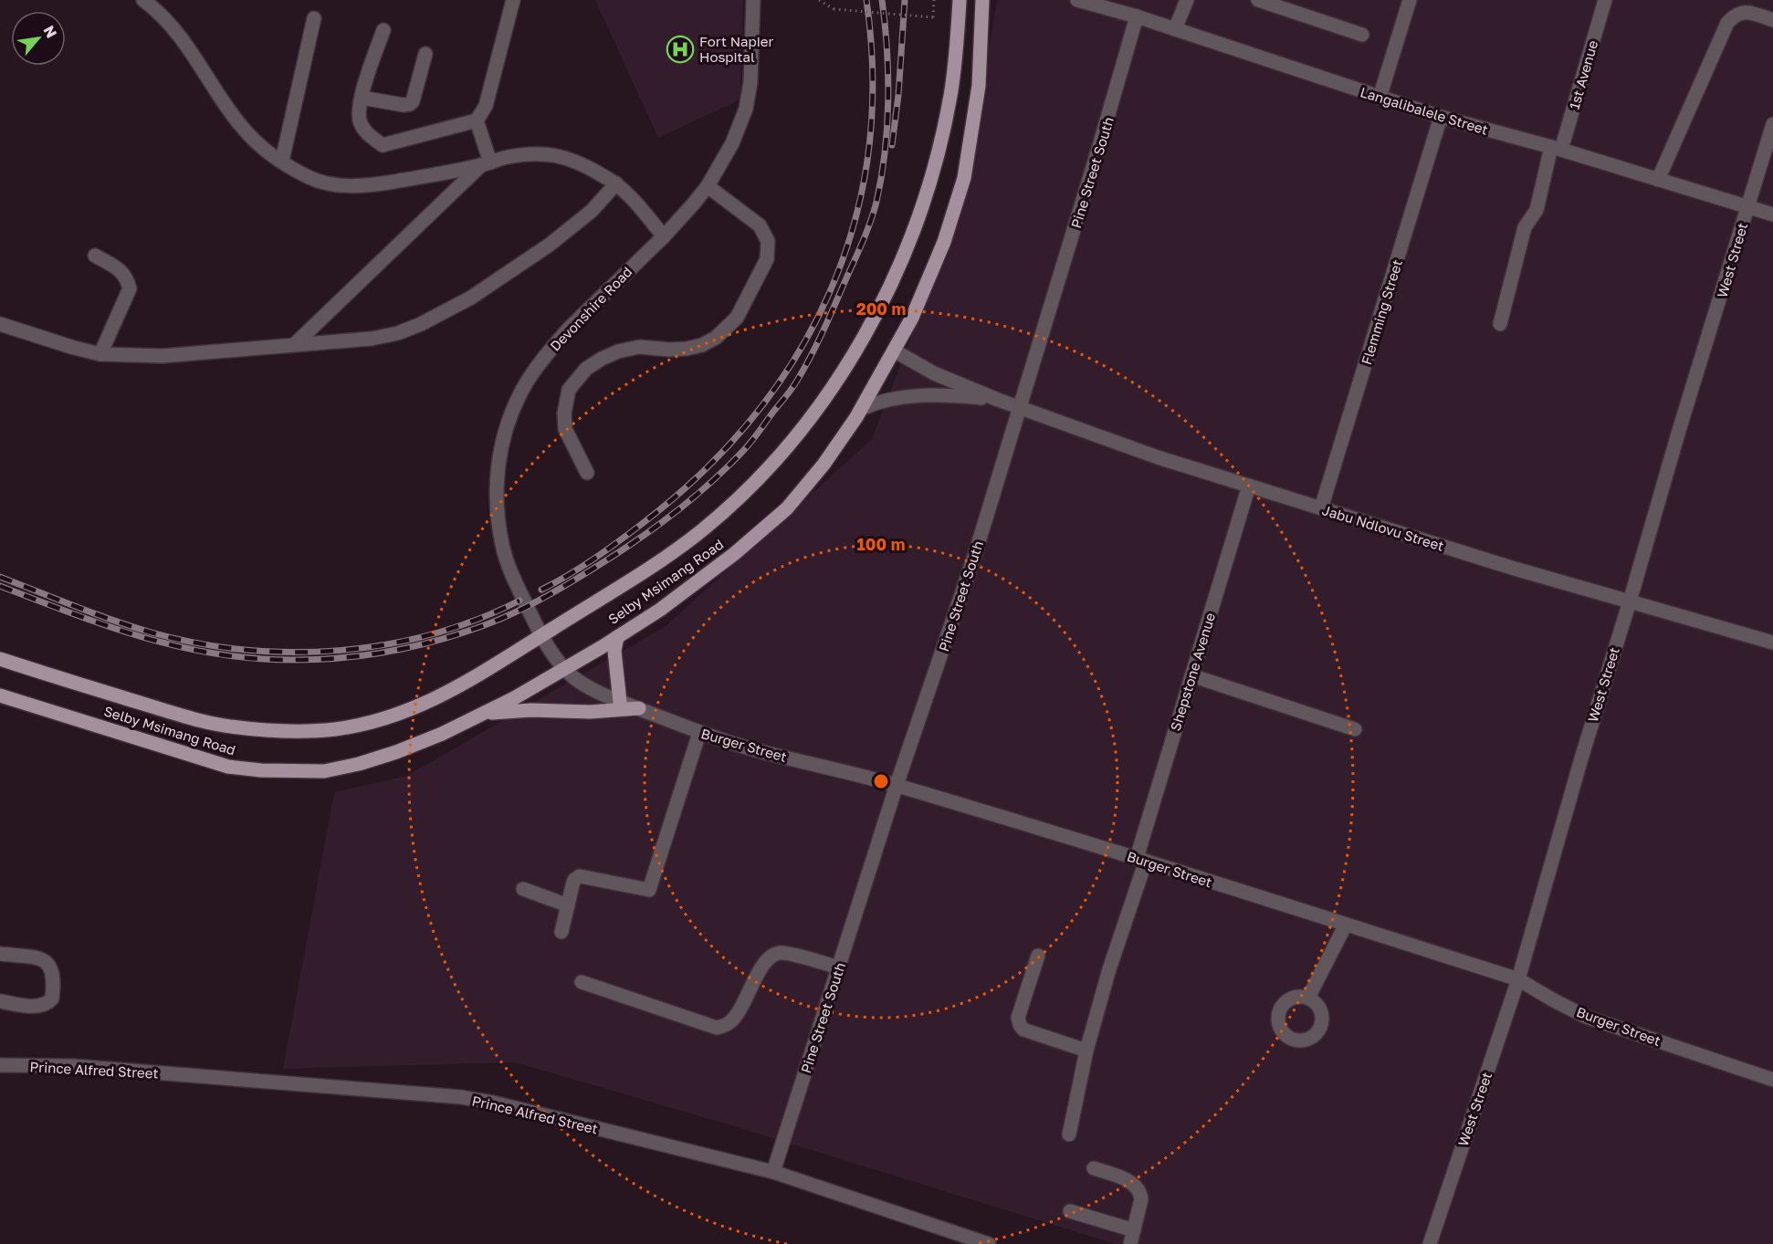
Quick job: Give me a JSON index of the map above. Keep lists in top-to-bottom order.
{
  "streets": {
    "main road": ["Selby Msimang Road"],
    "street": [
      "1st Avenue",
      "Langalibalele Street",
      "Pine Street South",
      "West Street",
      "Devonshire Road",
      "Flemming Street",
      "Jabu Ndlovu Street",
      "Shepstone Avenue",
      "Burger Street",
      "Prince Alfred Street"
    ]
  },
  "crossings": [
    ["1st Avenue", "Langalibalele Street"],
    ["Langalibalele Street", "Pine Street South"],
    ["Langalibalele Street", "West Street"],
    ["Langalibalele Street", "Flemming Street"],
    ["Pine Street South", "Jabu Ndlovu Street"],
    ["Pine Street South", "Burger Street"],
    ["Pine Street South", "Prince Alfred Street"],
    ["West Street", "Jabu Ndlovu Street"],
    ["West Street", "Burger Street"],
    ["Devonshire Road", "Selby Msimang Road"],
    ["Devonshire Road", "Burger Street"],
    ["Flemming Street", "Jabu Ndlovu Street"],
    ["Jabu Ndlovu Street", "Selby Msimang Road"],
    ["Jabu Ndlovu Street", "Shepstone Avenue"],
    ["Selby Msimang Road", "Burger Street"],
    ["Shepstone Avenue", "Burger Street"]
  ],
  "places": {
    "hospital": ["Fort Napier Hospital"]
  },
  "north": "top right",
  "rings": ["200 m", "100 m"]
}
